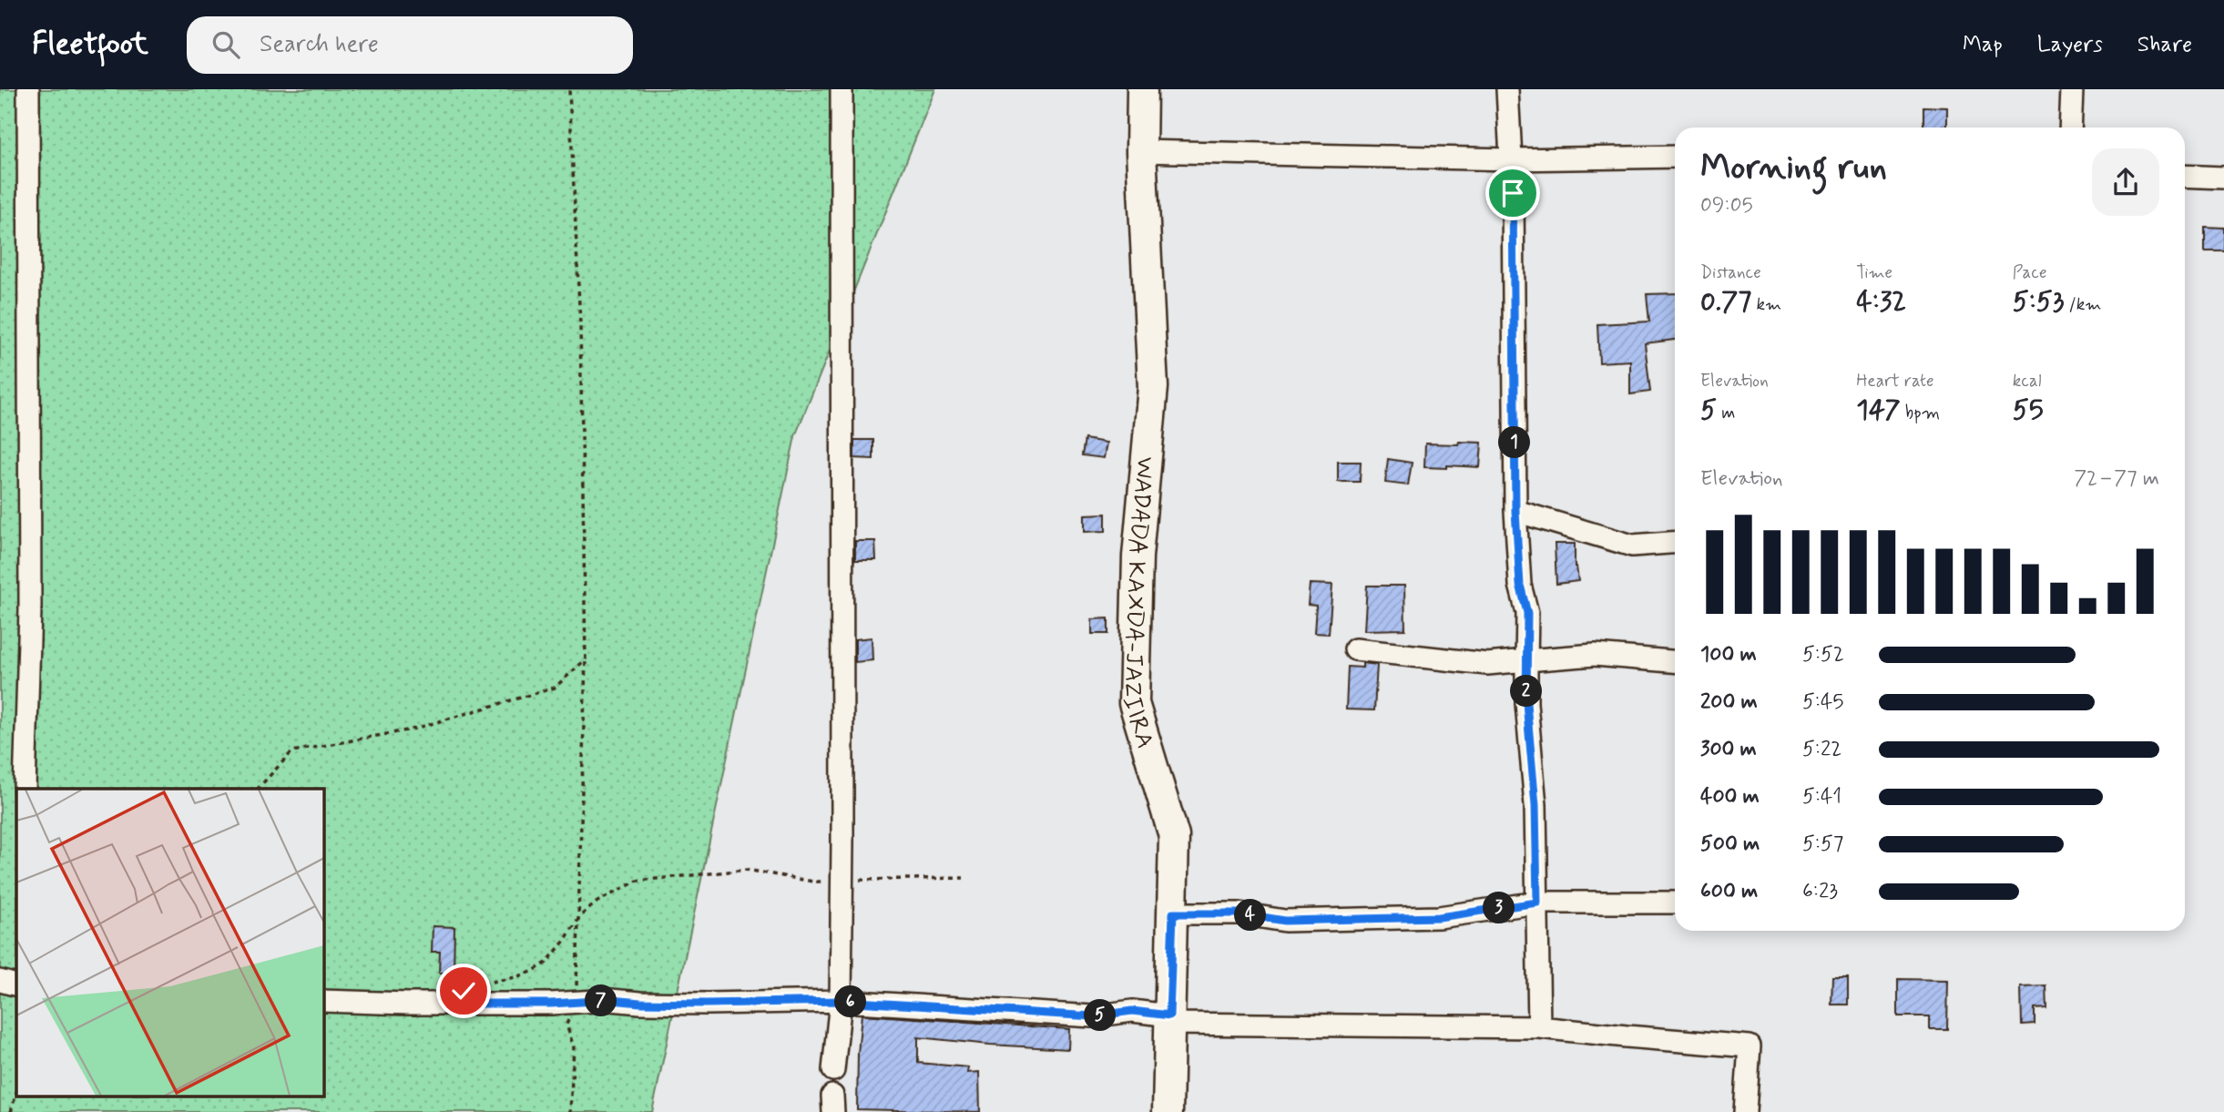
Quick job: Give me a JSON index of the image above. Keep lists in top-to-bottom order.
{
  "streets": {
    "street": ["WADADA KAXDA-JAZIIRA"]
  },
  "page": {
    "header": "Fleetfoot",
    "search": "Search here",
    "nav": ["Map", "Layers", "Share"],
    "heading": ["Morning run", "09:05"],
    "stats": [
      ["Distance", "0.77 km"],
      ["Time", "4:32"],
      ["Pace", "5:53 /km"],
      ["Elevation", "5 m"],
      ["Heart rate", "147 bpm"],
      ["kcal", "55"]
    ],
    "pins": [
      "1",
      "2",
      "3",
      "4",
      "7",
      "6",
      "5"
    ],
    "chart": ["Elevation", "72–77 m"],
    "list": [
      {
        "name": "100 m",
        "note": "5:52"
      },
      {
        "name": "200 m",
        "note": "5:45"
      },
      {
        "name": "300 m",
        "note": "5:22"
      },
      {
        "name": "400 m",
        "note": "5:41"
      },
      {
        "name": "500 m",
        "note": "5:57"
      },
      {
        "name": "600 m",
        "note": "6:23"
      }
    ]
  }
}
